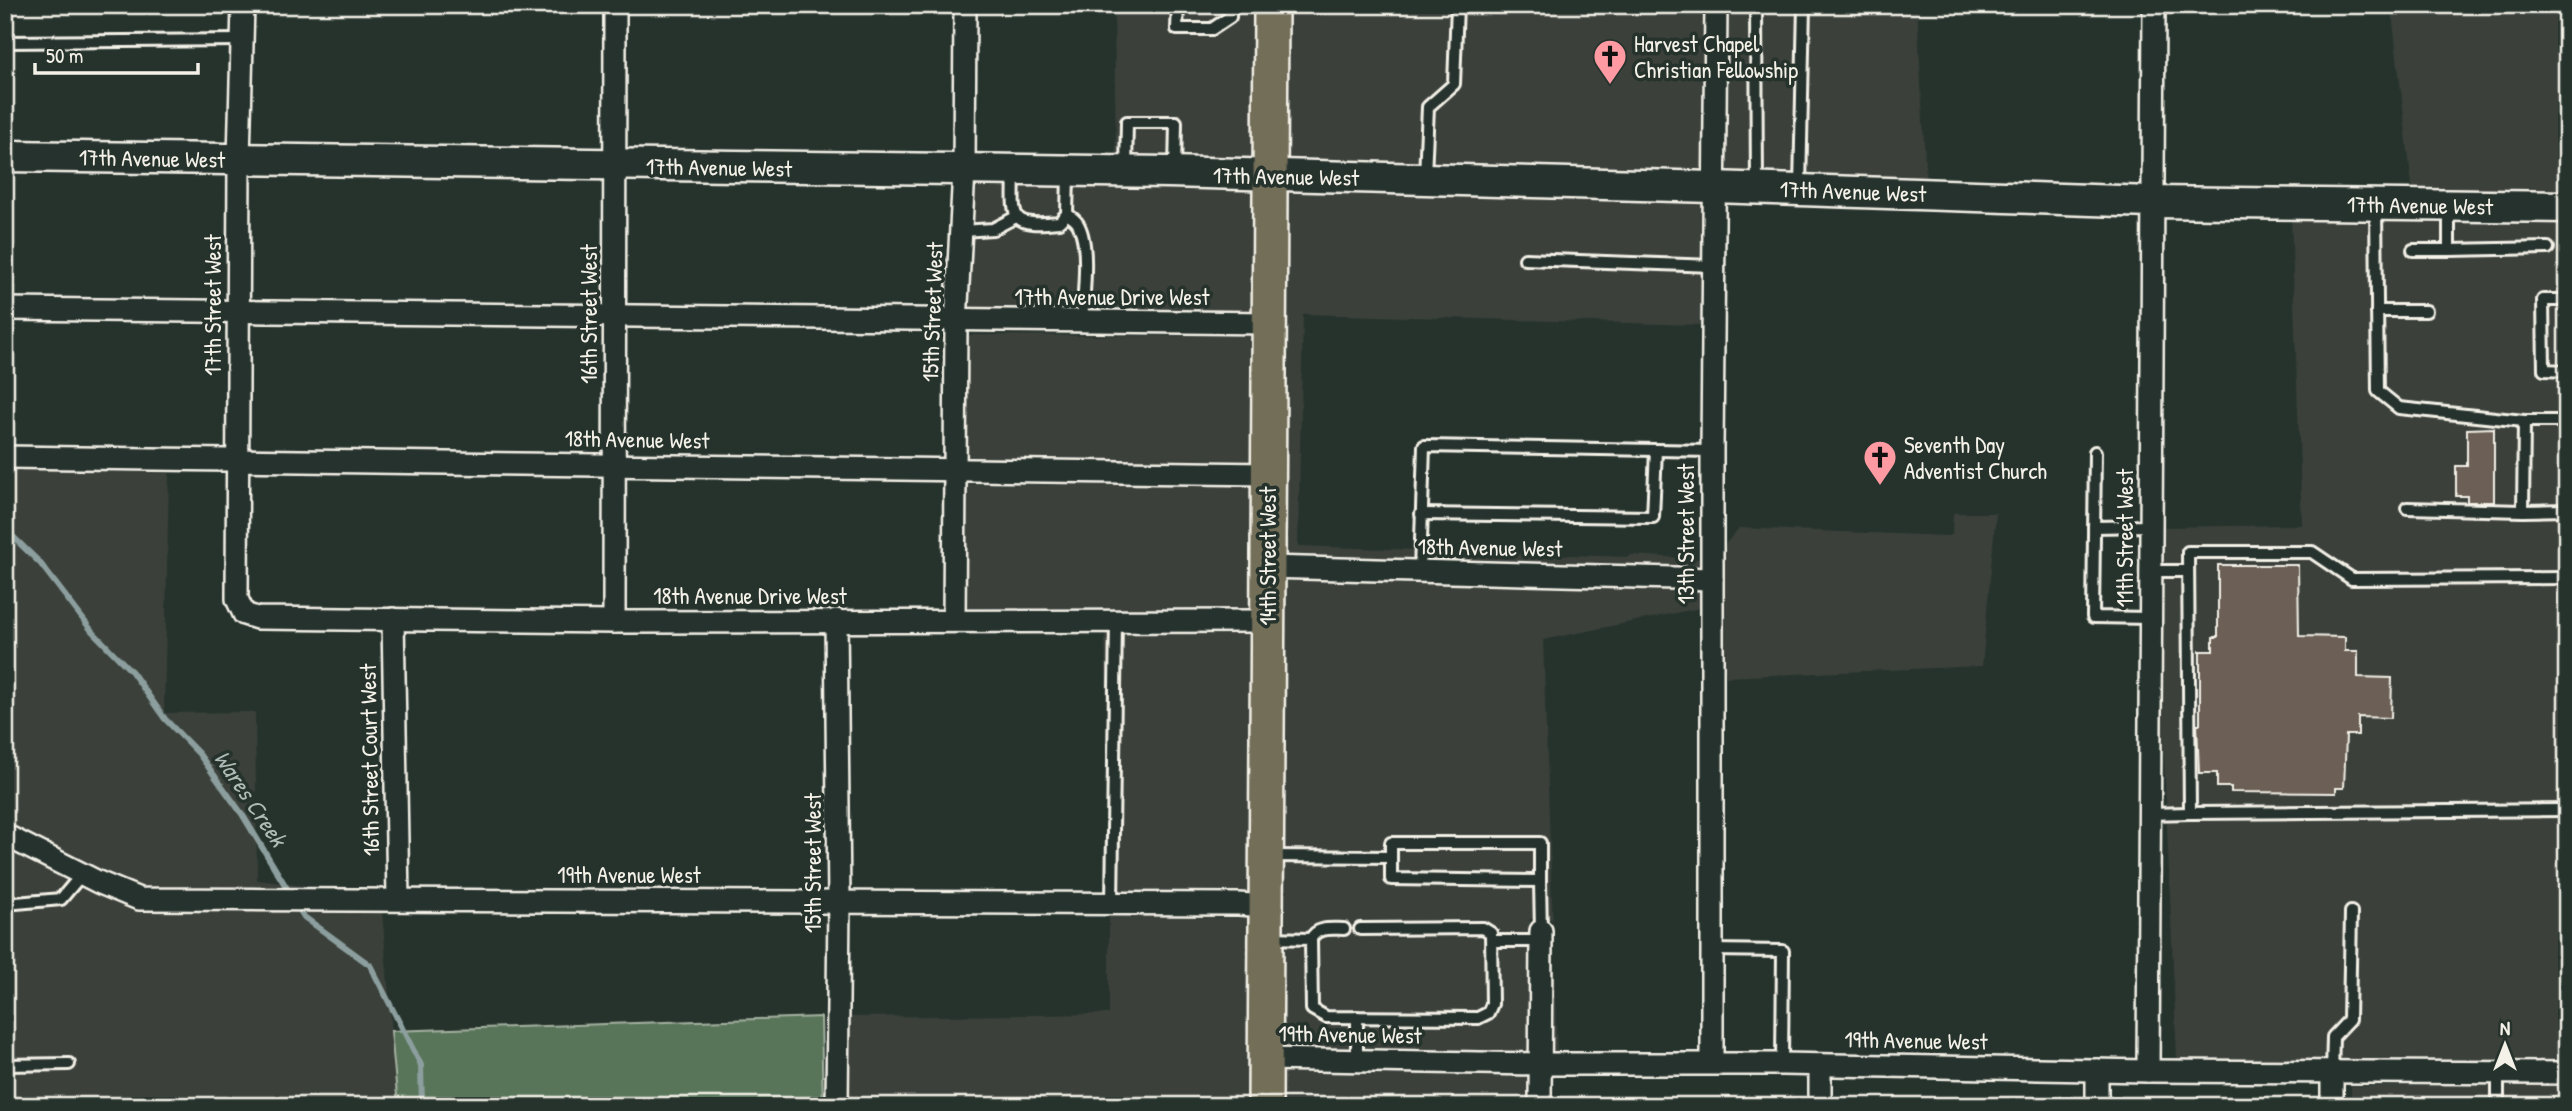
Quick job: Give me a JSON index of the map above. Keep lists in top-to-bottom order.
{
  "streets": {
    "main road": ["14th Street West"],
    "street": [
      "17th Avenue West",
      "17th Avenue Drive West",
      "17th Street West",
      "15th Street West",
      "16th Street West",
      "18th Avenue West",
      "13th Street West",
      "11th Street West",
      "18th Avenue Drive West",
      "16th Street Court West",
      "19th Avenue West"
    ]
  },
  "crossings": [
    ["17th Avenue West", "17th Street West"],
    ["17th Avenue West", "15th Street West"],
    ["17th Avenue West", "16th Street West"],
    ["17th Avenue West", "13th Street West"],
    ["17th Avenue West", "11th Street West"],
    ["17th Avenue West", "14th Street West"],
    ["17th Avenue Drive West", "17th Street West"],
    ["17th Avenue Drive West", "15th Street West"],
    ["17th Avenue Drive West", "16th Street West"],
    ["17th Avenue Drive West", "14th Street West"],
    ["17th Street West", "18th Avenue West"],
    ["17th Street West", "18th Avenue Drive West"],
    ["15th Street West", "18th Avenue West"],
    ["15th Street West", "18th Avenue Drive West"],
    ["15th Street West", "19th Avenue West"],
    ["16th Street West", "18th Avenue West"],
    ["16th Street West", "18th Avenue Drive West"],
    ["18th Avenue West", "13th Street West"],
    ["18th Avenue West", "14th Street West"],
    ["13th Street West", "19th Avenue West"],
    ["11th Street West", "19th Avenue West"],
    ["14th Street West", "18th Avenue Drive West"],
    ["14th Street West", "19th Avenue West"],
    ["18th Avenue Drive West", "16th Street Court West"],
    ["16th Street Court West", "19th Avenue West"]
  ],
  "water": ["Wares Creek"],
  "places": {
    "church": ["Harvest Chapel Christian Fellowship", "Seventh Day Adventist Church"]
  },
  "scale_bar": "50 m",
  "north": "top"
}
